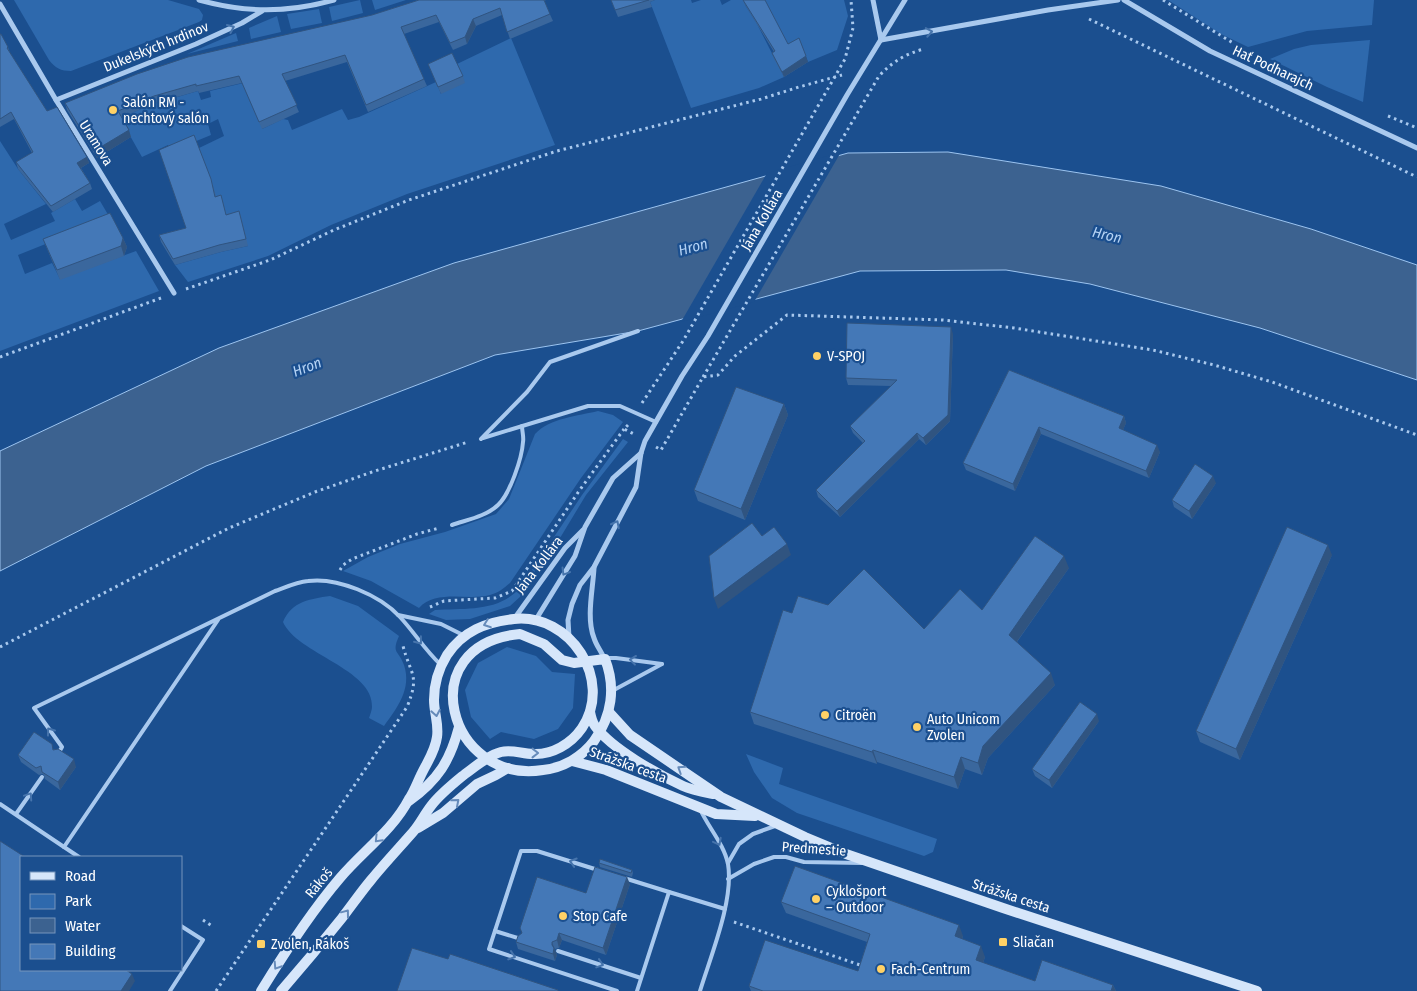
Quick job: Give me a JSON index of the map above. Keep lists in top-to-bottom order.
{
  "streets": {
    "street": [
      "Dukelských hrdinov",
      "Hať Podharajch",
      "Uramova",
      "Jána Kollára",
      "Strážska cesta",
      "Rákoš"
    ],
    "lane": ["Predmestie"]
  },
  "crossings": [
    ["Dukelských hrdinov", "Uramova"],
    ["Jána Kollára", "Rákoš"],
    ["Strážska cesta", "Predmestie"]
  ],
  "one_way": ["Dukelských hrdinov"],
  "water": ["Hron"],
  "places": {
    "other": [
      "Salón RM - nechtový salón",
      "V-SPOJ",
      "Citroën",
      "Auto Unicom Zvolen",
      "Cyklošport – Outdoor",
      "Stop Cafe",
      "Fach-Centrum"
    ],
    "transit": ["Sliačan", "Zvolen, Rákoš"]
  },
  "legend": [
    "Road",
    "Park",
    "Water",
    "Building"
  ]
}
